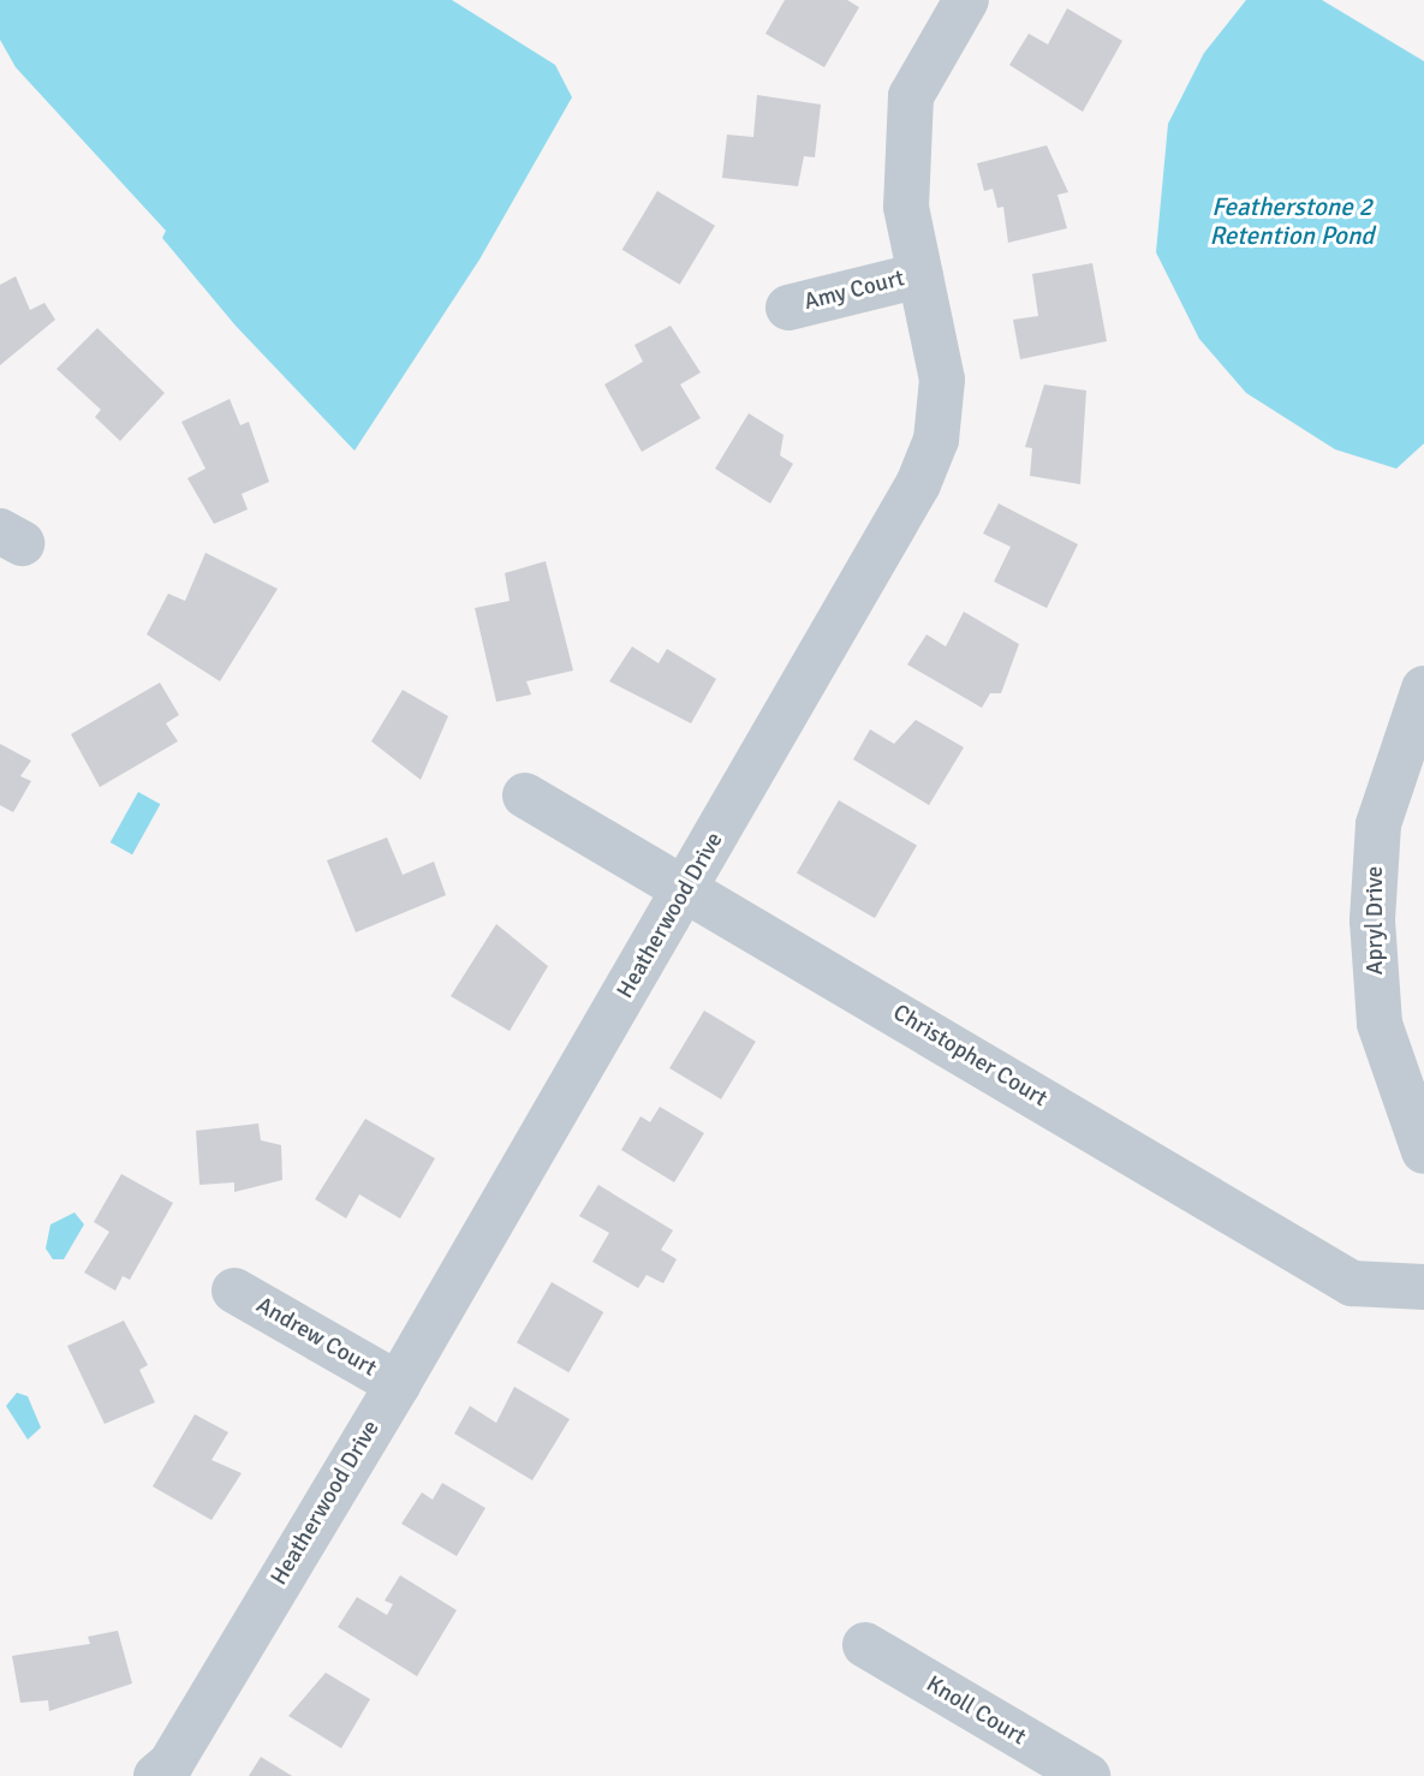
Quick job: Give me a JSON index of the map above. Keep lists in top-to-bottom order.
{
  "streets": {
    "street": [
      "Amy Court",
      "Heatherwood Drive",
      "Apryl Drive",
      "Christopher Court",
      "Andrew Court",
      "Knoll Court"
    ]
  },
  "crossings": [
    ["Amy Court", "Heatherwood Drive"],
    ["Heatherwood Drive", "Christopher Court"],
    ["Heatherwood Drive", "Andrew Court"]
  ],
  "water": ["Featherstone 2 Retention Pond"]
}
